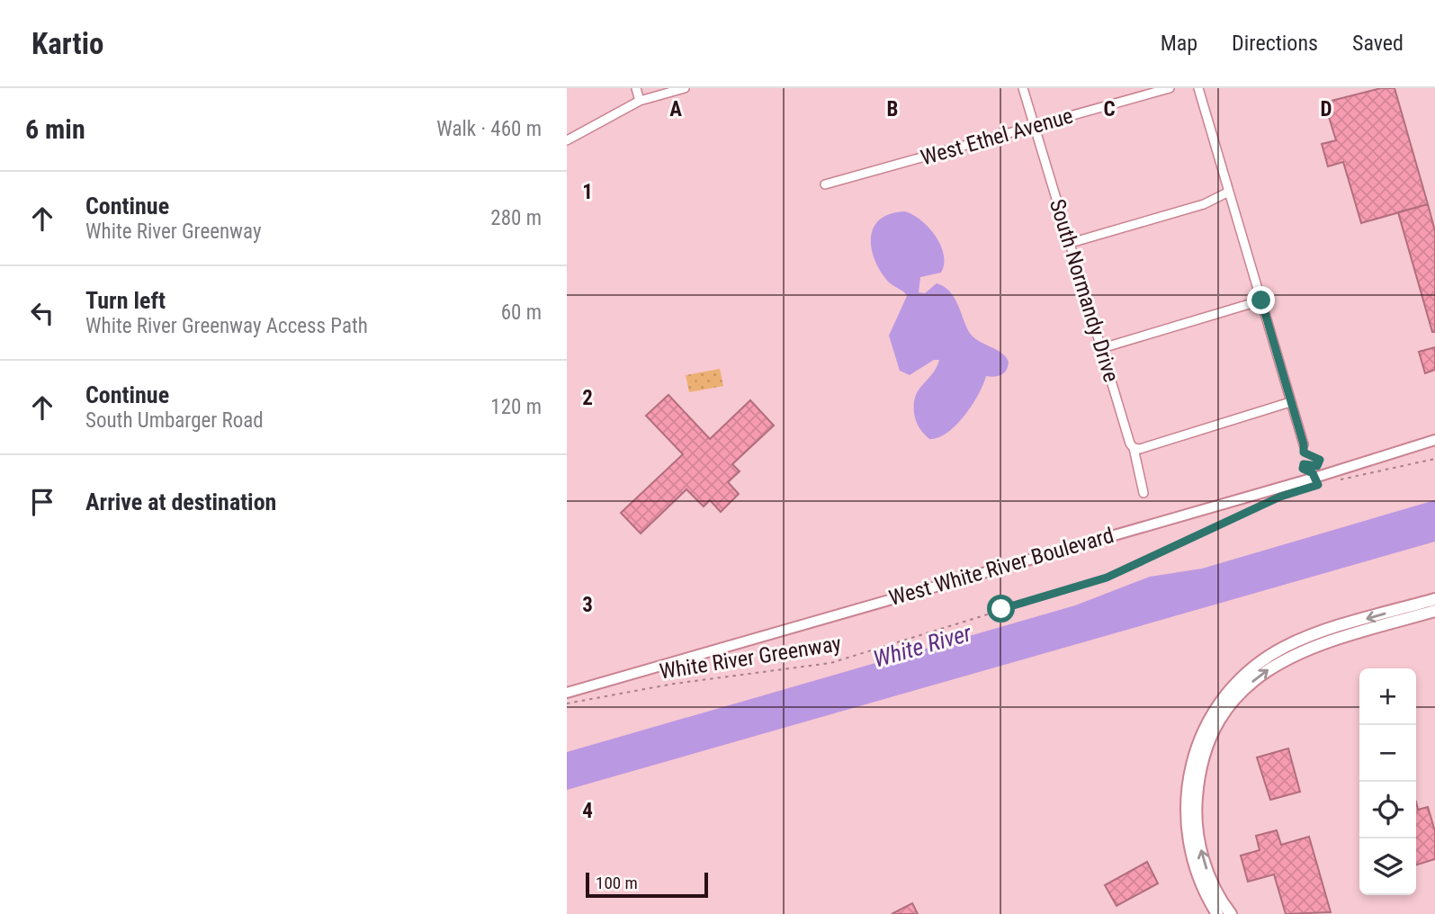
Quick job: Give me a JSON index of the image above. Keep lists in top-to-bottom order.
{
  "streets": {
    "street": ["West Ethel Avenue", "South Normandy Drive", "West White River Boulevard"],
    "path": ["White River Greenway"]
  },
  "crossings": [
    ["West Ethel Avenue", "South Normandy Drive"]
  ],
  "water": ["White River"],
  "scale_bar": "100 m",
  "page": {
    "header": "Kartio",
    "nav": ["Map", "Directions", "Saved"],
    "heading": ["6 min", "Walk · 460 m"],
    "list": [
      ["Continue", "White River Greenway", "280 m"],
      ["Turn left", "White River Greenway Access Path", "60 m"],
      ["Continue", "South Umbarger Road", "120 m"],
      "Arrive at destination"
    ],
    "map_buttons": ["+", "−"],
    "scale": "100 m"
  },
  "grid": {
    "columns": [
      "A",
      "B",
      "C",
      "D"
    ],
    "rows": [
      "1",
      "2",
      "3",
      "4"
    ]
  }
}
